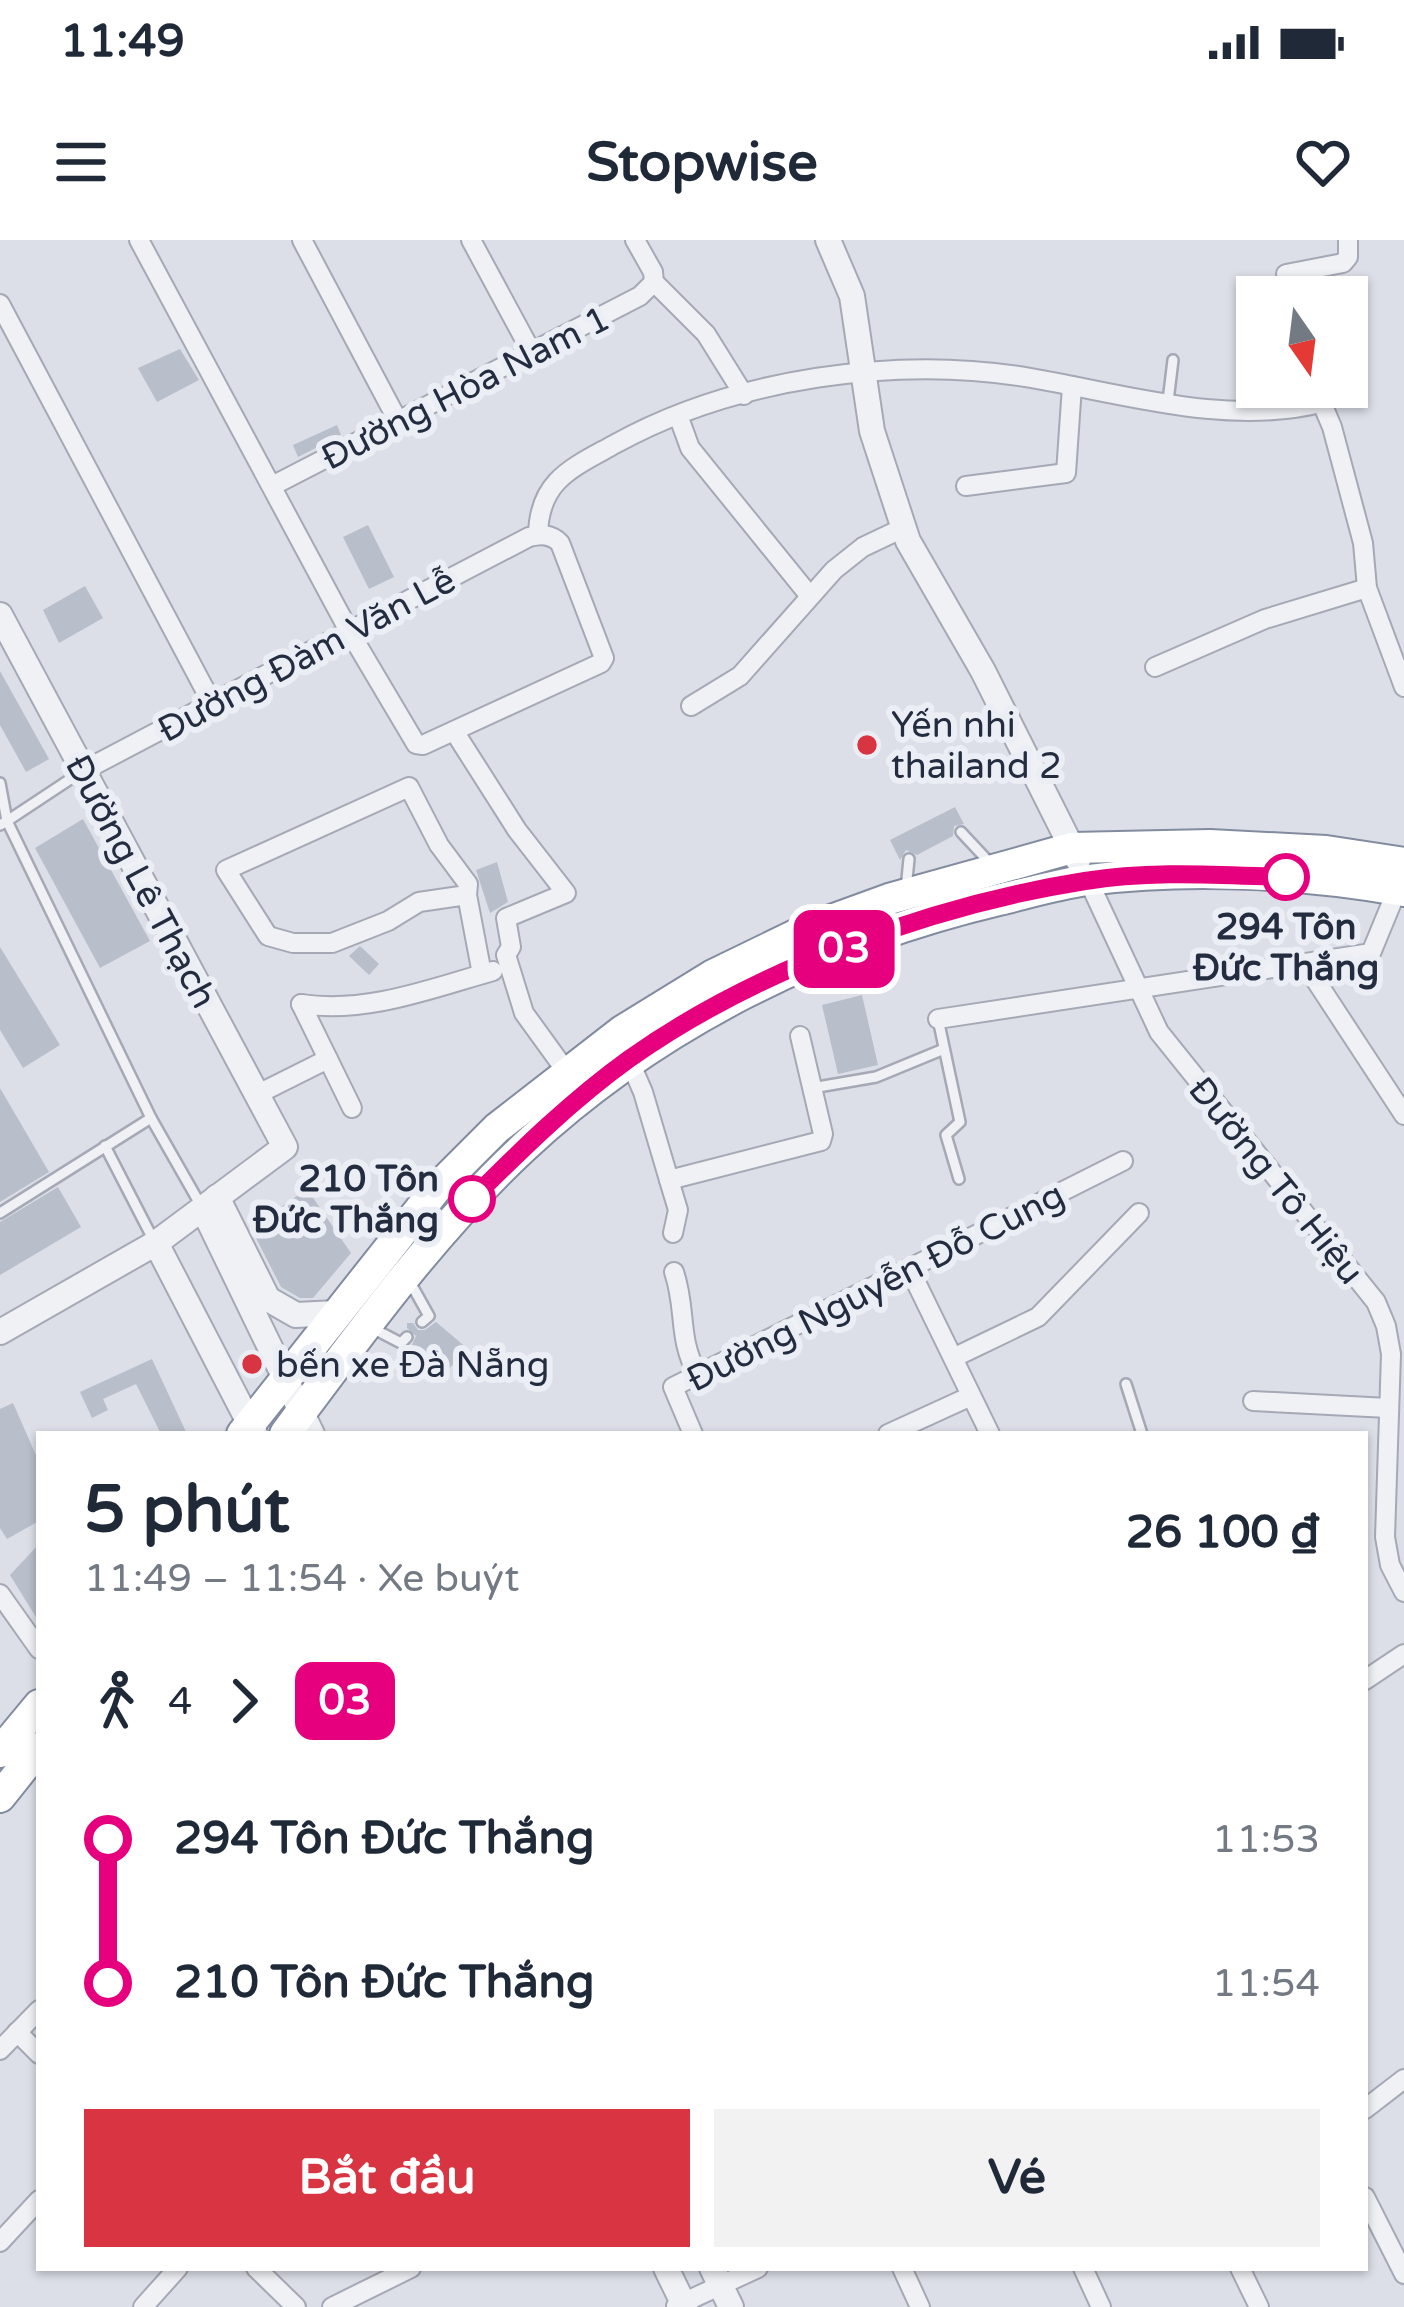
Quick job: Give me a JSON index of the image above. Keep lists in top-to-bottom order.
{
  "streets": {
    "street": [
      "Đường Hòa Nam 1",
      "Đường Đàm Văn Lễ",
      "Đường Lê Thạch",
      "Đường Tô Hiệu",
      "Đường Nguyễn Đỗ Cung"
    ]
  },
  "crossings": [
    ["Đường Đàm Văn Lễ", "Đường Lê Thạch"]
  ],
  "places": [
    "Yến nhi thailand 2",
    "294 Tôn Đức Thắng",
    "210 Tôn Đức Thắng",
    "bến xe Đà Nẵng"
  ],
  "lines": ["bus line 03"],
  "north": "bottom",
  "page": {
    "status": "11:49",
    "header": "Stopwise",
    "on_map": "03",
    "heading": ["5 phút", "11:49 – 11:54 · Xe buýt", "26 100 ₫"],
    "legs": ["4", "03"],
    "list": [
      {
        "name": "294 Tôn Đức Thắng",
        "value": "11:53"
      },
      {
        "name": "210 Tôn Đức Thắng",
        "value": "11:54"
      }
    ],
    "buttons": ["Bắt đầu", "Vé"]
  }
}
